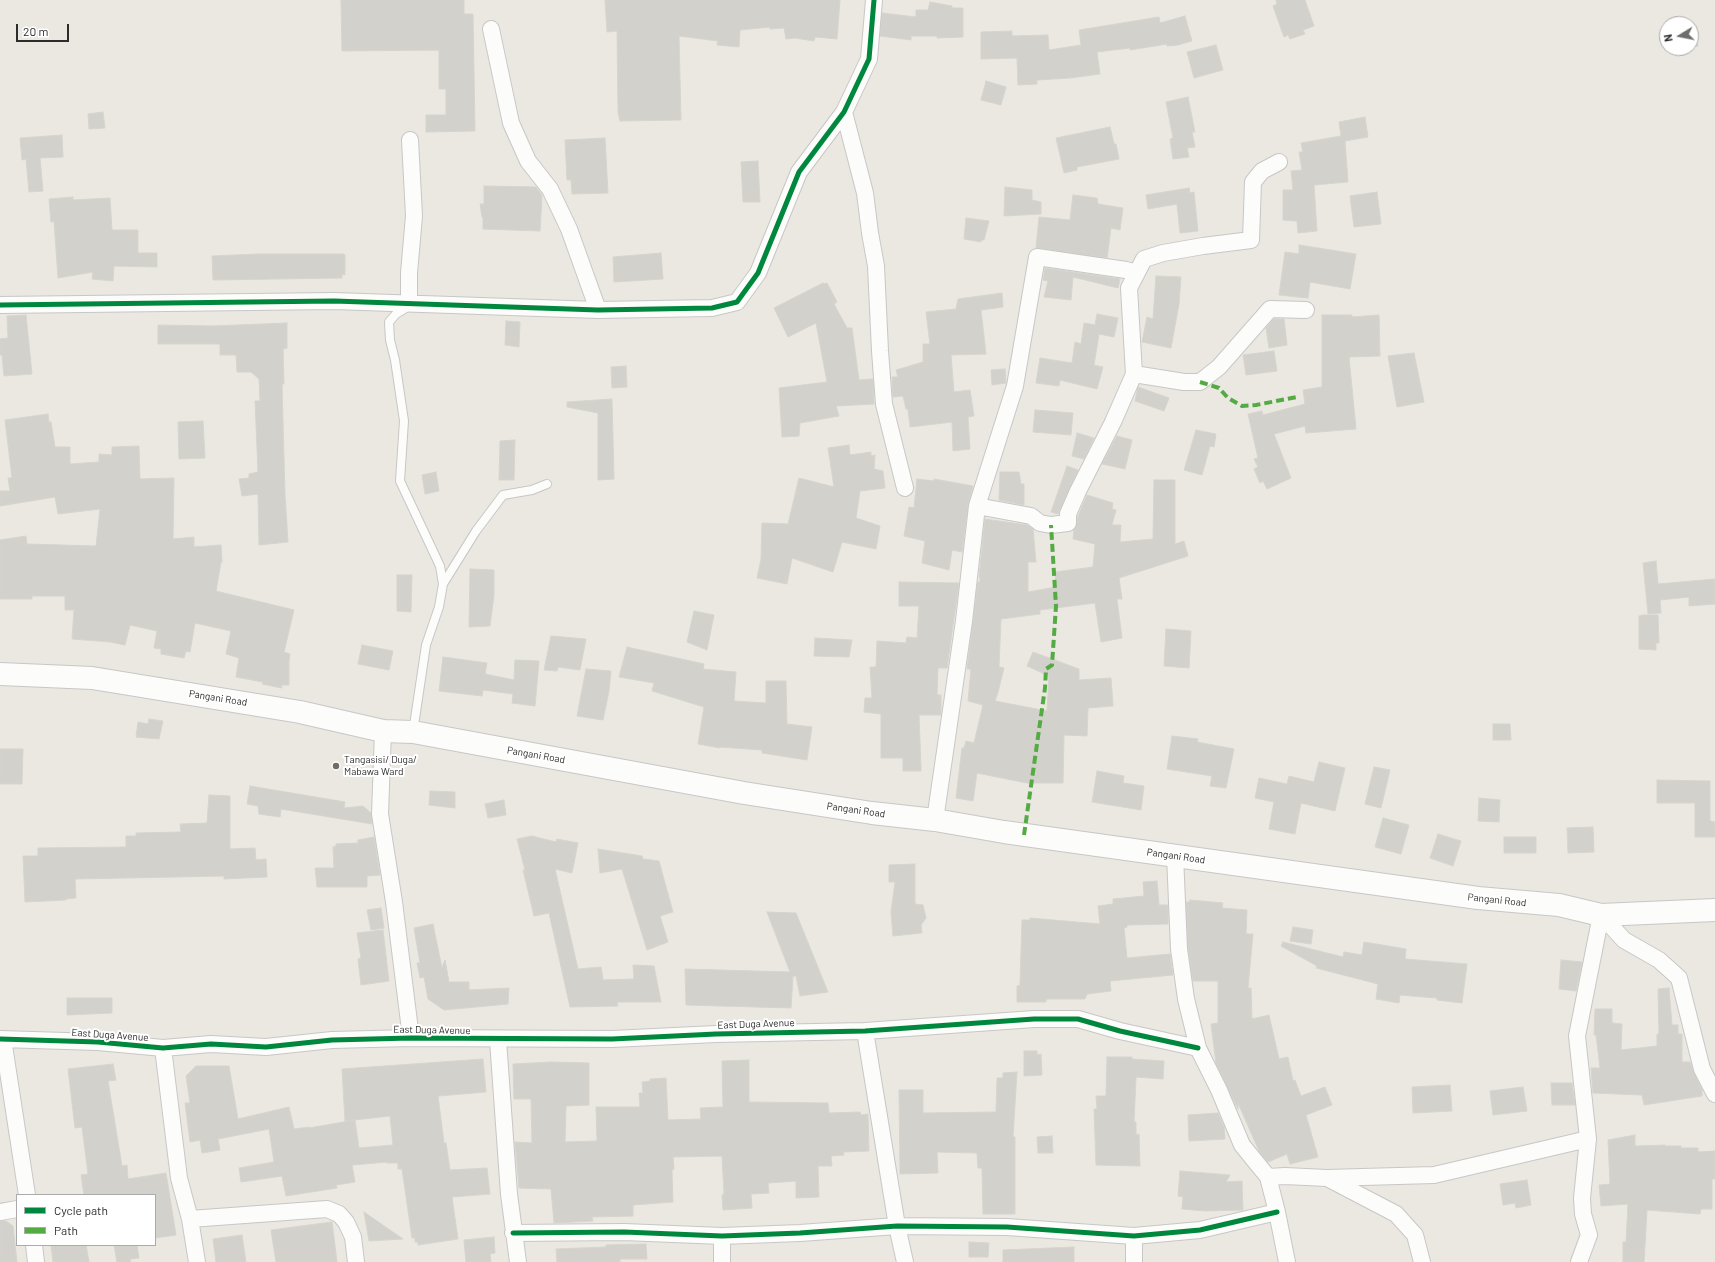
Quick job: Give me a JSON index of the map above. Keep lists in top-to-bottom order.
{
  "streets": {
    "main road": ["Pangani Road"],
    "street": ["East Duga Avenue"]
  },
  "places": ["Tangasisi/ Duga/ Mabawa Ward"],
  "legend": ["Cycle path", "Path"],
  "scale_bar": "20 m",
  "north": "left"
}
